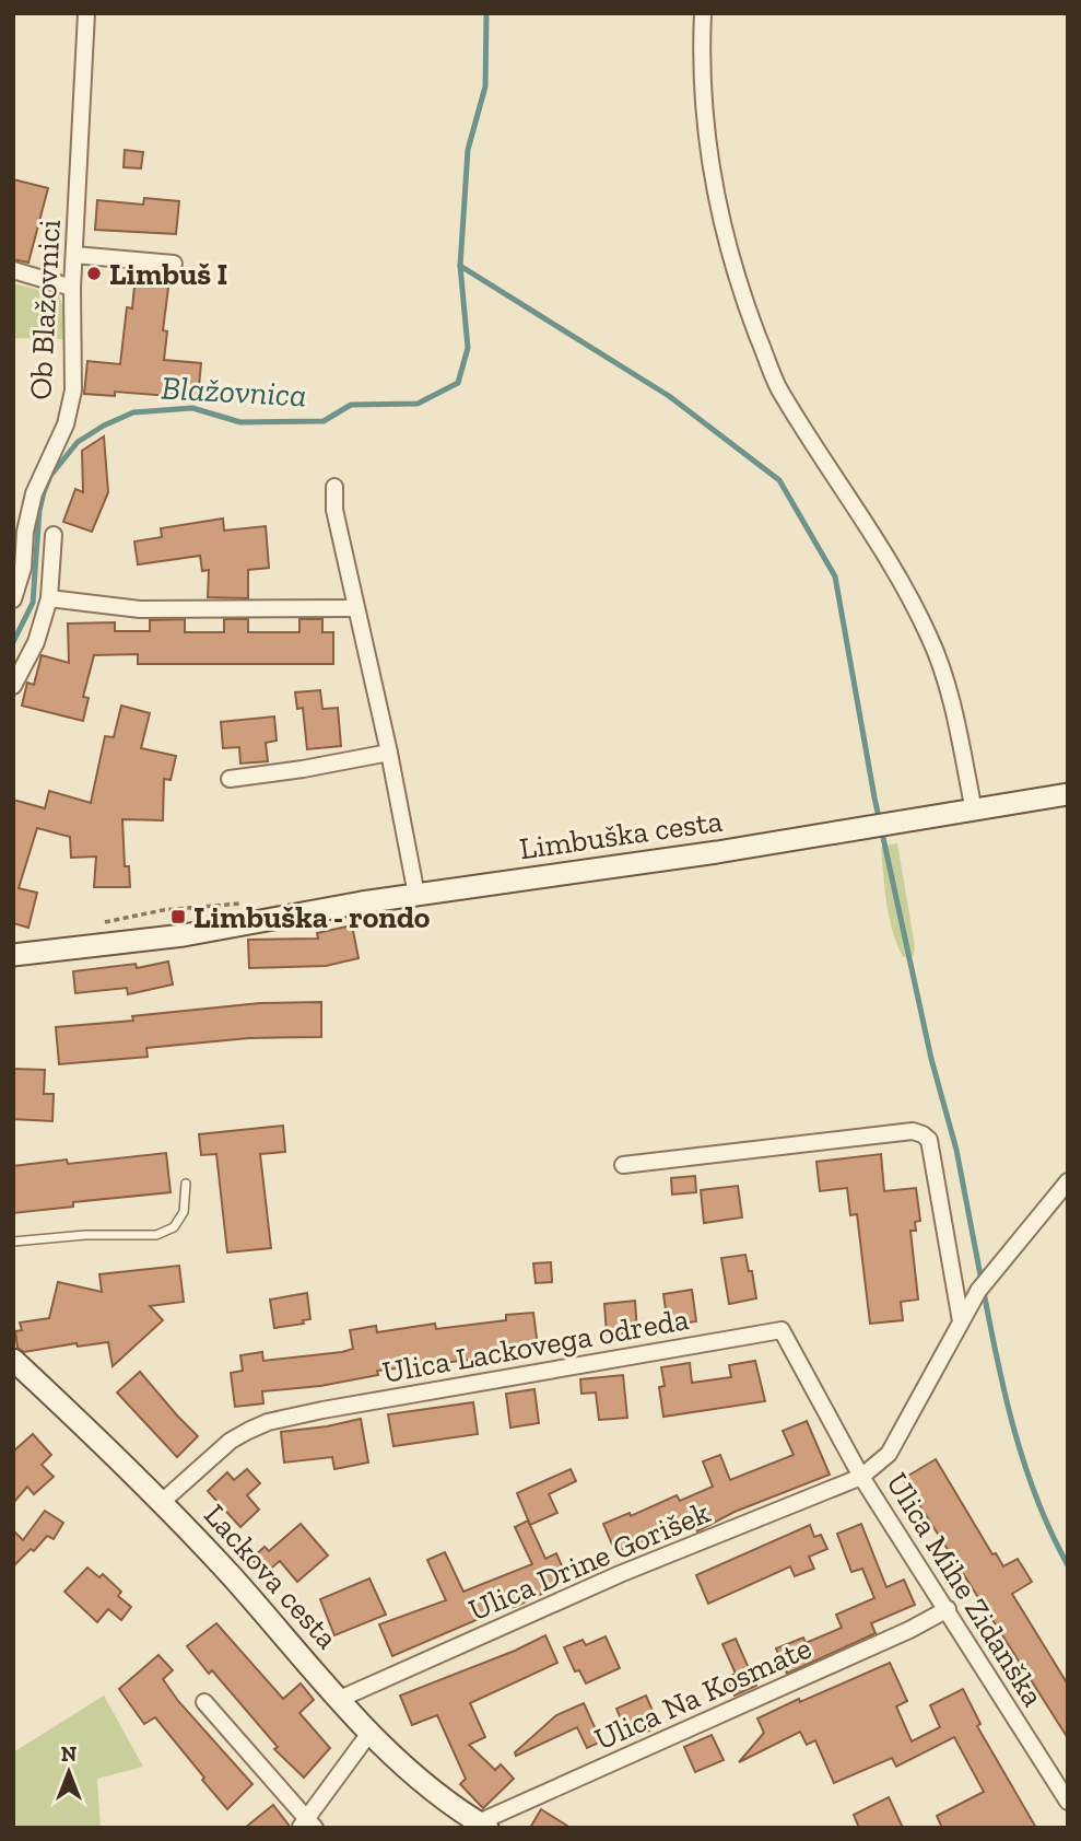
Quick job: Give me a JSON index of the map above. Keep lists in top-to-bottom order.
{
  "streets": {
    "main road": ["Limbuška cesta", "Lackova cesta"],
    "street": [
      "Ob Blažovnici",
      "Ulica Lackovega odreda",
      "Ulica Drine Gorišek",
      "Ulica Mihe Zidanška",
      "Ulica Na Kosmate"
    ]
  },
  "crossings": [
    ["Ulica Lackovega odreda", "Ulica Drine Gorišek"],
    ["Ulica Lackovega odreda", "Lackova cesta"],
    ["Ulica Lackovega odreda", "Ulica Mihe Zidanška"],
    ["Ulica Drine Gorišek", "Lackova cesta"],
    ["Ulica Drine Gorišek", "Ulica Mihe Zidanška"],
    ["Lackova cesta", "Ulica Na Kosmate"],
    ["Ulica Mihe Zidanška", "Ulica Na Kosmate"]
  ],
  "water": ["Blažovnica"],
  "places": {
    "other": ["Limbuš I"],
    "transit": ["Limbuška - rondo"]
  },
  "north": "top"
}
